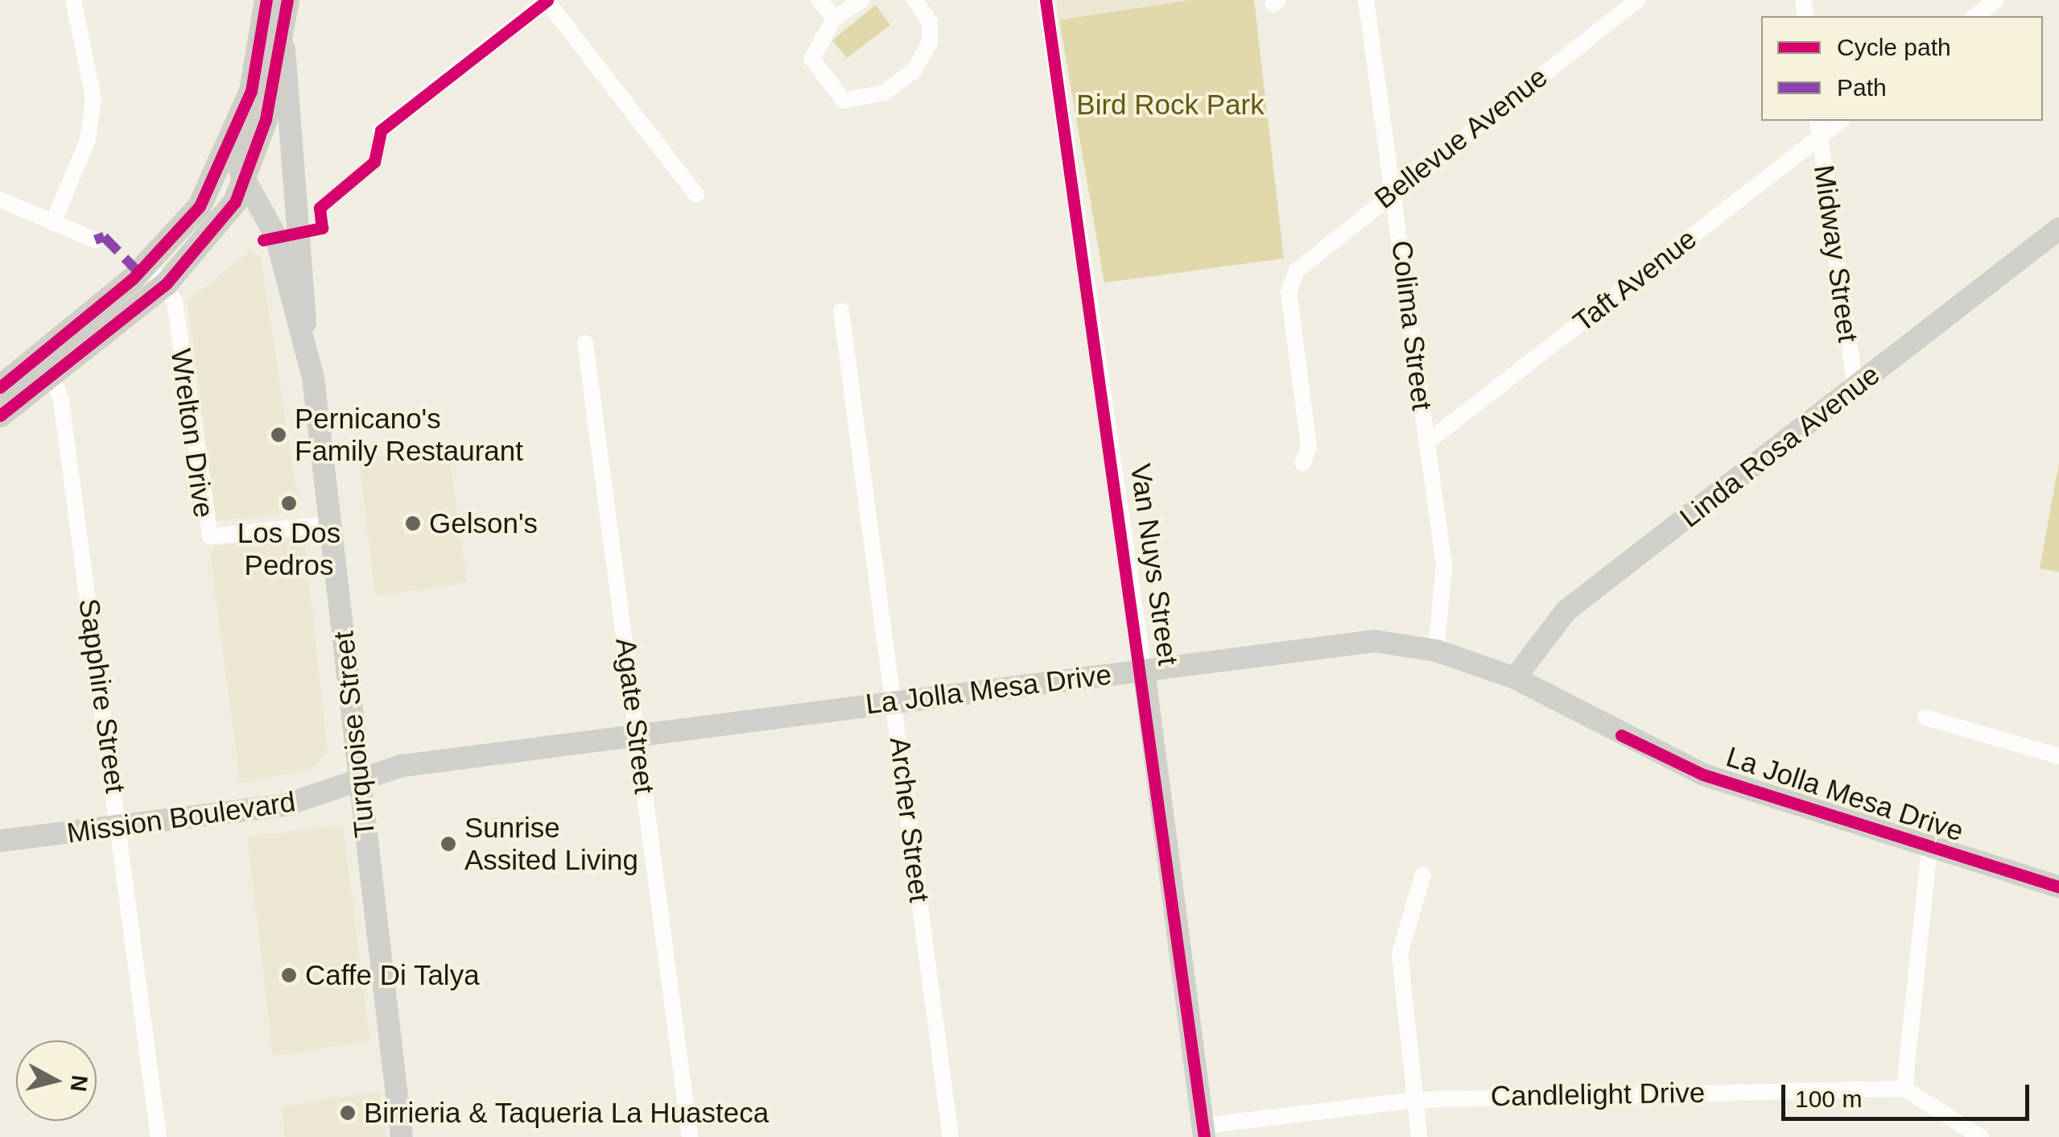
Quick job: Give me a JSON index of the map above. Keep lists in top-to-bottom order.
{
  "streets": {
    "street": [
      "Bellevue Avenue",
      "Midway Street",
      "Taft Avenue",
      "Colima Street",
      "Wrelton Drive",
      "Linda Rosa Avenue",
      "Van Nuys Street",
      "La Jolla Mesa Drive",
      "Sapphire Street",
      "Agate Street",
      "Turquoise Street",
      "Mission Boulevard",
      "Archer Street",
      "Candlelight Drive"
    ]
  },
  "crossings": [
    ["Bellevue Avenue", "Colima Street"],
    ["Midway Street", "Taft Avenue"],
    ["Midway Street", "Linda Rosa Avenue"],
    ["Taft Avenue", "Colima Street"],
    ["Colima Street", "La Jolla Mesa Drive"],
    ["Wrelton Drive", "Turquoise Street"],
    ["Linda Rosa Avenue", "La Jolla Mesa Drive"],
    ["Van Nuys Street", "La Jolla Mesa Drive"],
    ["Van Nuys Street", "Candlelight Drive"],
    ["La Jolla Mesa Drive", "Agate Street"],
    ["La Jolla Mesa Drive", "Turquoise Street"],
    ["La Jolla Mesa Drive", "Mission Boulevard"],
    ["La Jolla Mesa Drive", "Archer Street"],
    ["Sapphire Street", "Mission Boulevard"],
    ["Turquoise Street", "Mission Boulevard"]
  ],
  "parks": ["Bird Rock Park"],
  "places": [
    "Pernicano's Family Restaurant",
    "Los Dos Pedros",
    "Gelson's",
    "Sunrise Assited Living",
    "Caffe Di Talya",
    "Birrieria & Taqueria La Huasteca"
  ],
  "legend": ["Cycle path", "Path"],
  "scale_bar": "100 m",
  "north": "right"
}
